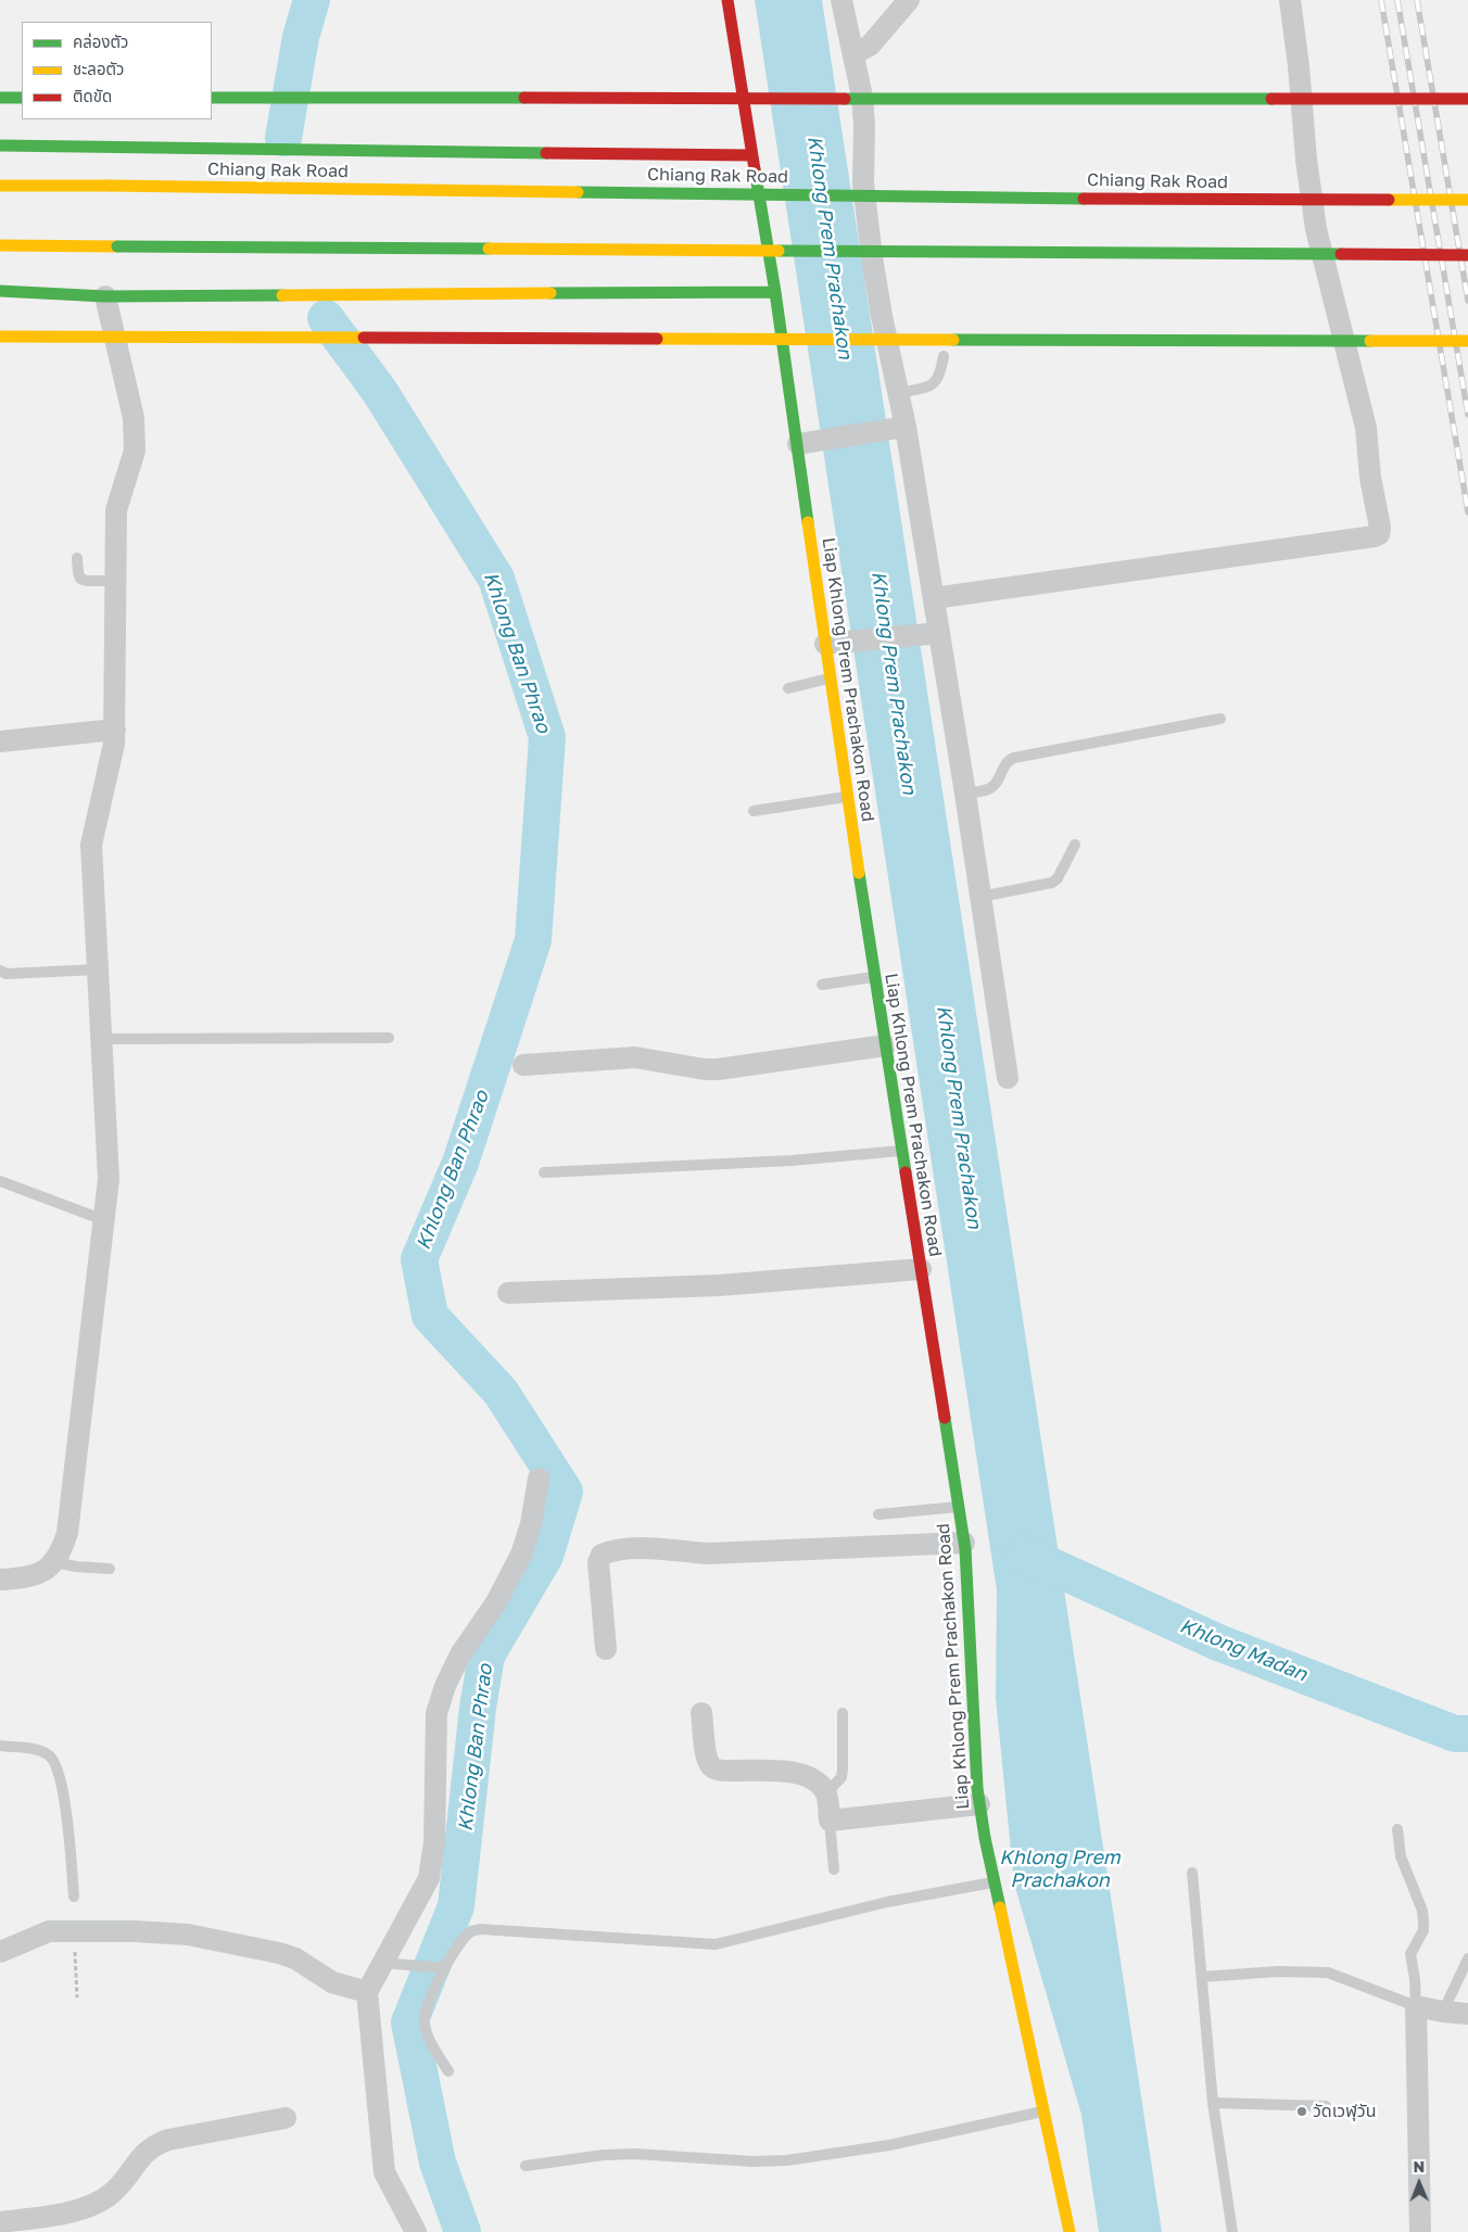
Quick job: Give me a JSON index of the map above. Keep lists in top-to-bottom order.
{
  "streets": {
    "main road": ["Chiang Rak Road", "Liap Khlong Prem Prachakon Road"]
  },
  "water": ["Khlong Prem Prachakon", "Khlong Ban Phrao", "Khlong Madan"],
  "places": ["วัดเวฬุวัน"],
  "legend": ["คล่องตัว", "ชะลอตัว", "ติดขัด"],
  "north": "top"
}
